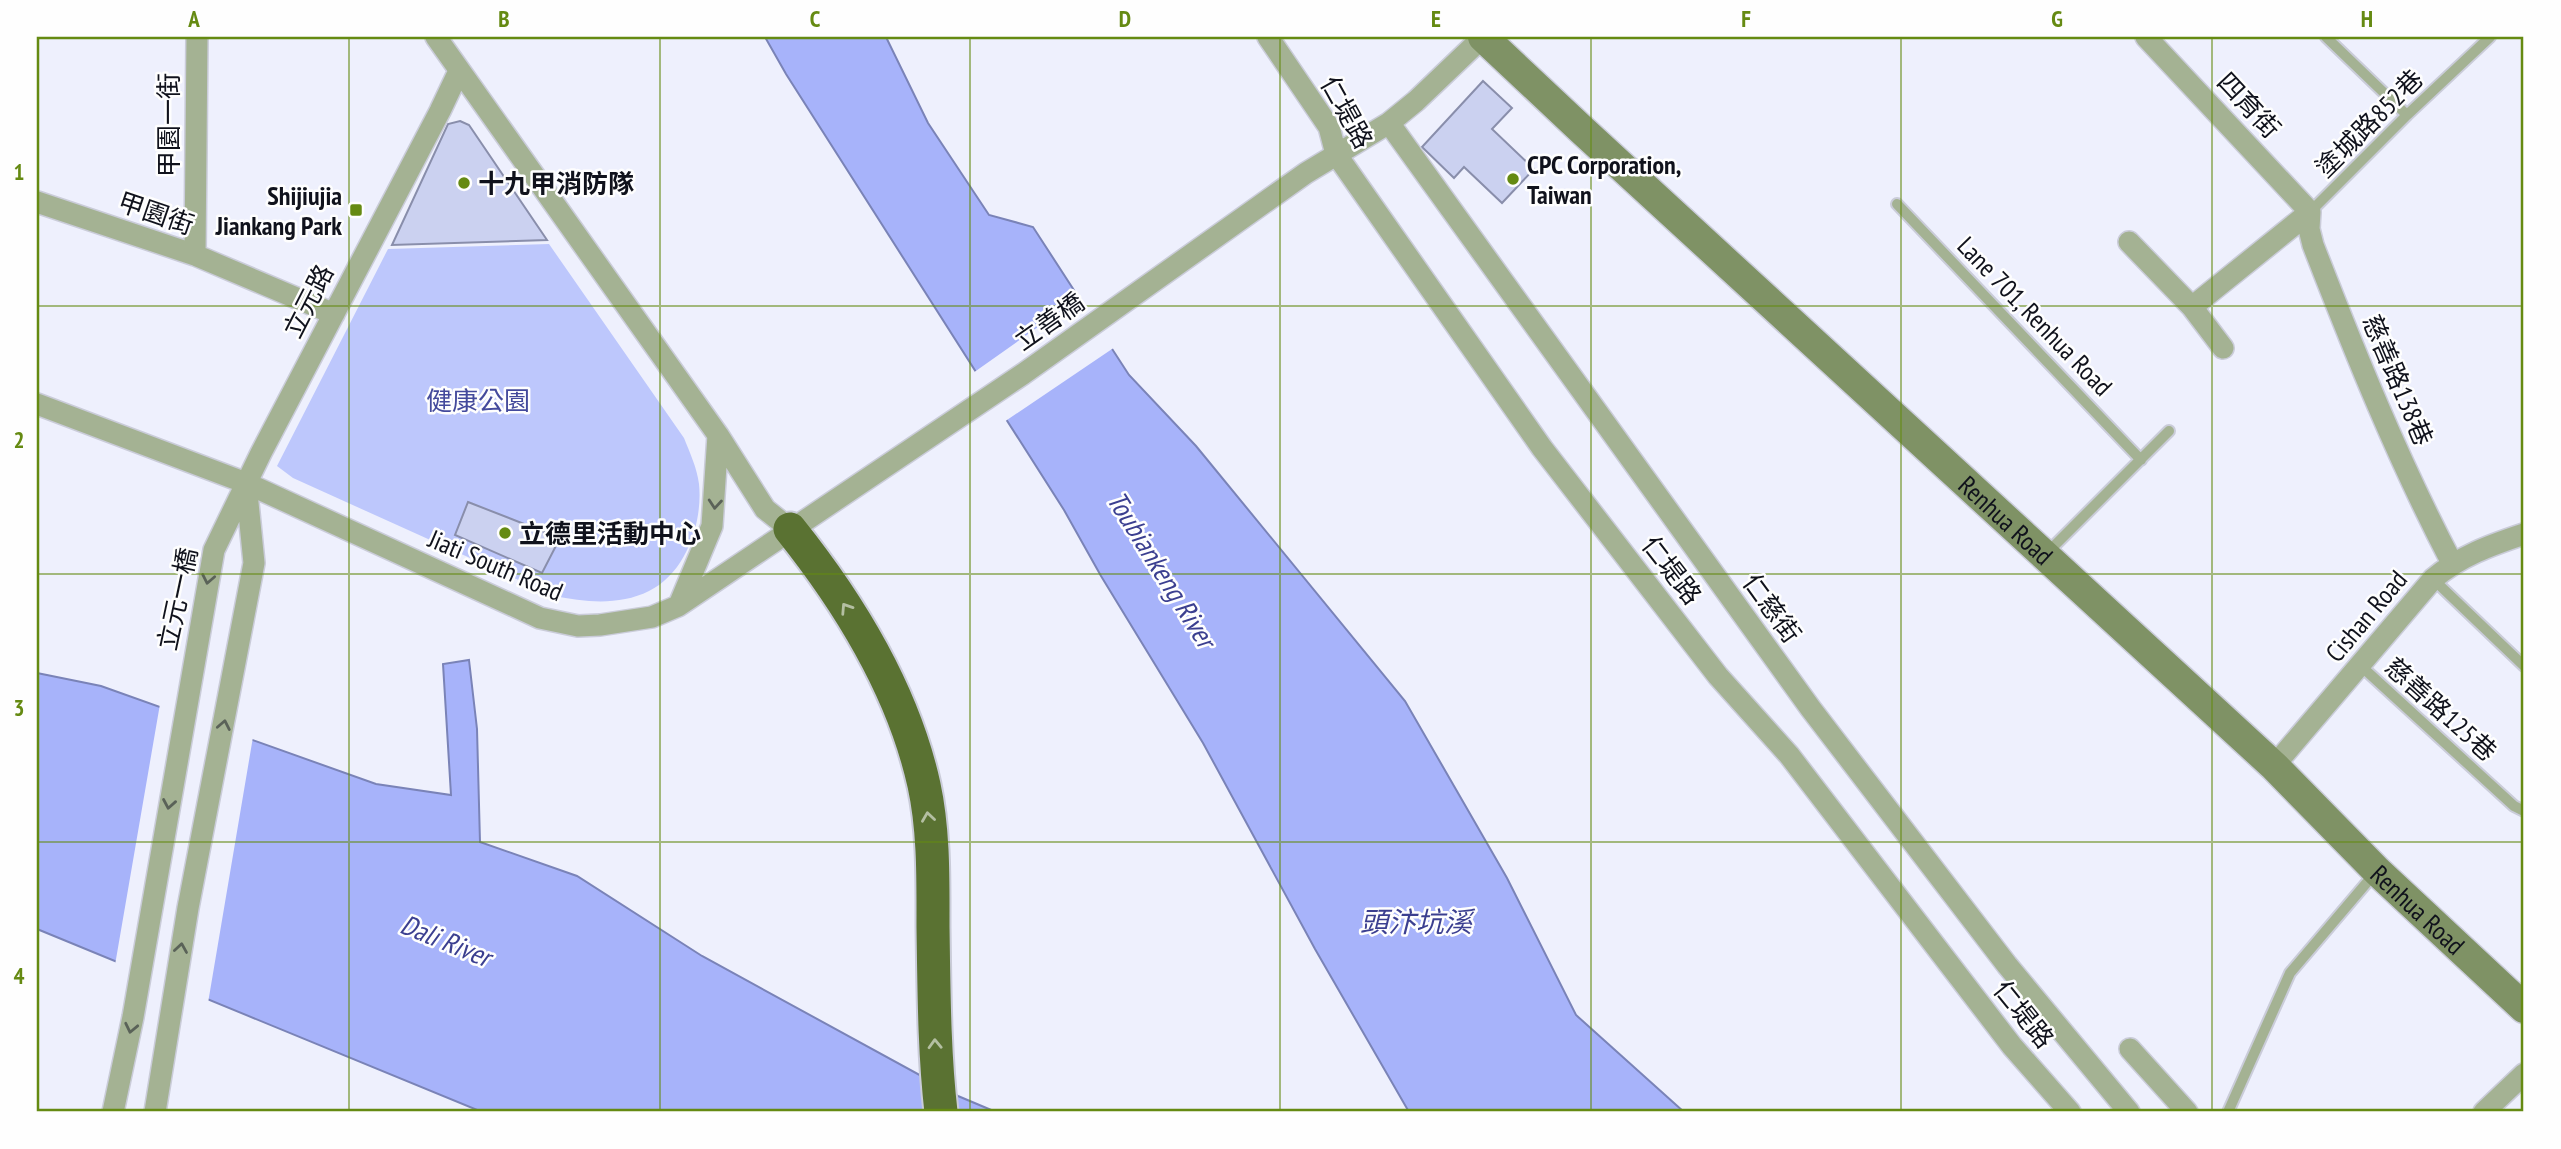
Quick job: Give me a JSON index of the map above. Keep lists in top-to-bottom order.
{
  "streets": {
    "main road": ["Renhua Road"],
    "street": [
      "四育街",
      "仁堤路",
      "甲園一街",
      "甲園街",
      "立元路",
      "立善橋",
      "慈善路138巷",
      "Jiati South Road",
      "立元一橋",
      "仁慈街",
      "Cishan Road"
    ],
    "lane": ["塗城路852巷", "Lane 701, Renhua Road", "慈善路125巷"]
  },
  "crossings": [
    ["四育街", "塗城路852巷"],
    ["四育街", "慈善路138巷"],
    ["仁堤路", "立善橋"],
    ["塗城路852巷", "慈善路138巷"],
    ["甲園一街", "甲園街"],
    ["甲園街", "立元路"],
    ["立元路", "Jiati South Road"],
    ["立善橋", "Renhua Road"],
    ["立善橋", "Jiati South Road"],
    ["立善橋", "仁慈街"],
    ["慈善路138巷", "Cishan Road"],
    ["Renhua Road", "Cishan Road"],
    ["Cishan Road", "慈善路125巷"]
  ],
  "water": ["Toubiankeng River", "頭汴坑溪", "Dali River"],
  "parks": ["健康公園"],
  "places": {
    "other": ["CPC Corporation, Taiwan", "十九甲消防隊", "立德里活動中心"],
    "transit": ["Shijiujia Jiankang Park"]
  },
  "grid": {
    "columns": [
      "A",
      "B",
      "C",
      "D",
      "E",
      "F",
      "G",
      "H"
    ],
    "rows": [
      "1",
      "2",
      "3",
      "4"
    ]
  }
}
